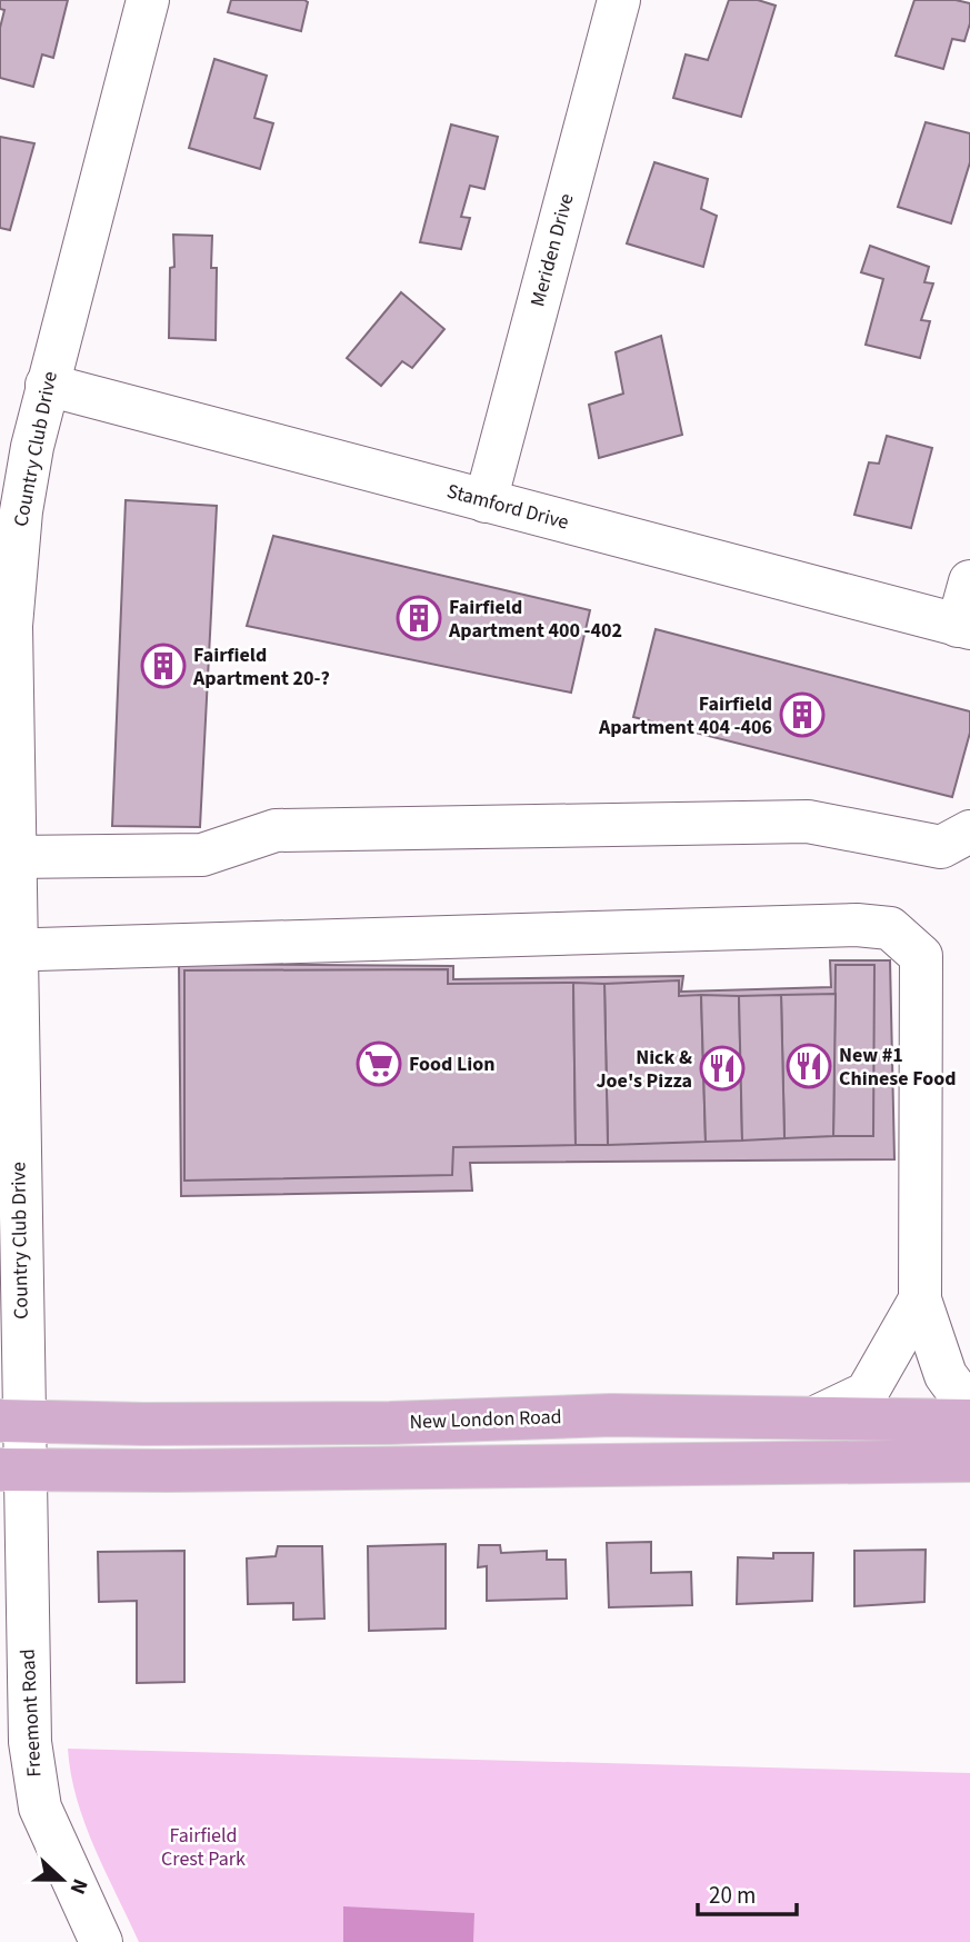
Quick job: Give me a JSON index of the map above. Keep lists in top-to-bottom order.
{
  "streets": {
    "main road": ["New London Road"],
    "street": [
      "Meriden Drive",
      "Country Club Drive",
      "Stamford Drive",
      "Freemont Road"
    ]
  },
  "crossings": [
    ["Meriden Drive", "Stamford Drive"],
    ["Country Club Drive", "Stamford Drive"],
    ["Country Club Drive", "New London Road"],
    ["Country Club Drive", "Freemont Road"]
  ],
  "parks": ["Fairfield Crest Park"],
  "places": {
    "building": ["Fairfield Apartment 400 -402", "Fairfield Apartment 20-?", "Fairfield Apartment 404 -406"],
    "supermarket": ["Food Lion"],
    "restaurant": ["New #1 Chinese Food", "Nick & Joe's Pizza"]
  },
  "scale_bar": "20 m",
  "north": "right"
}
